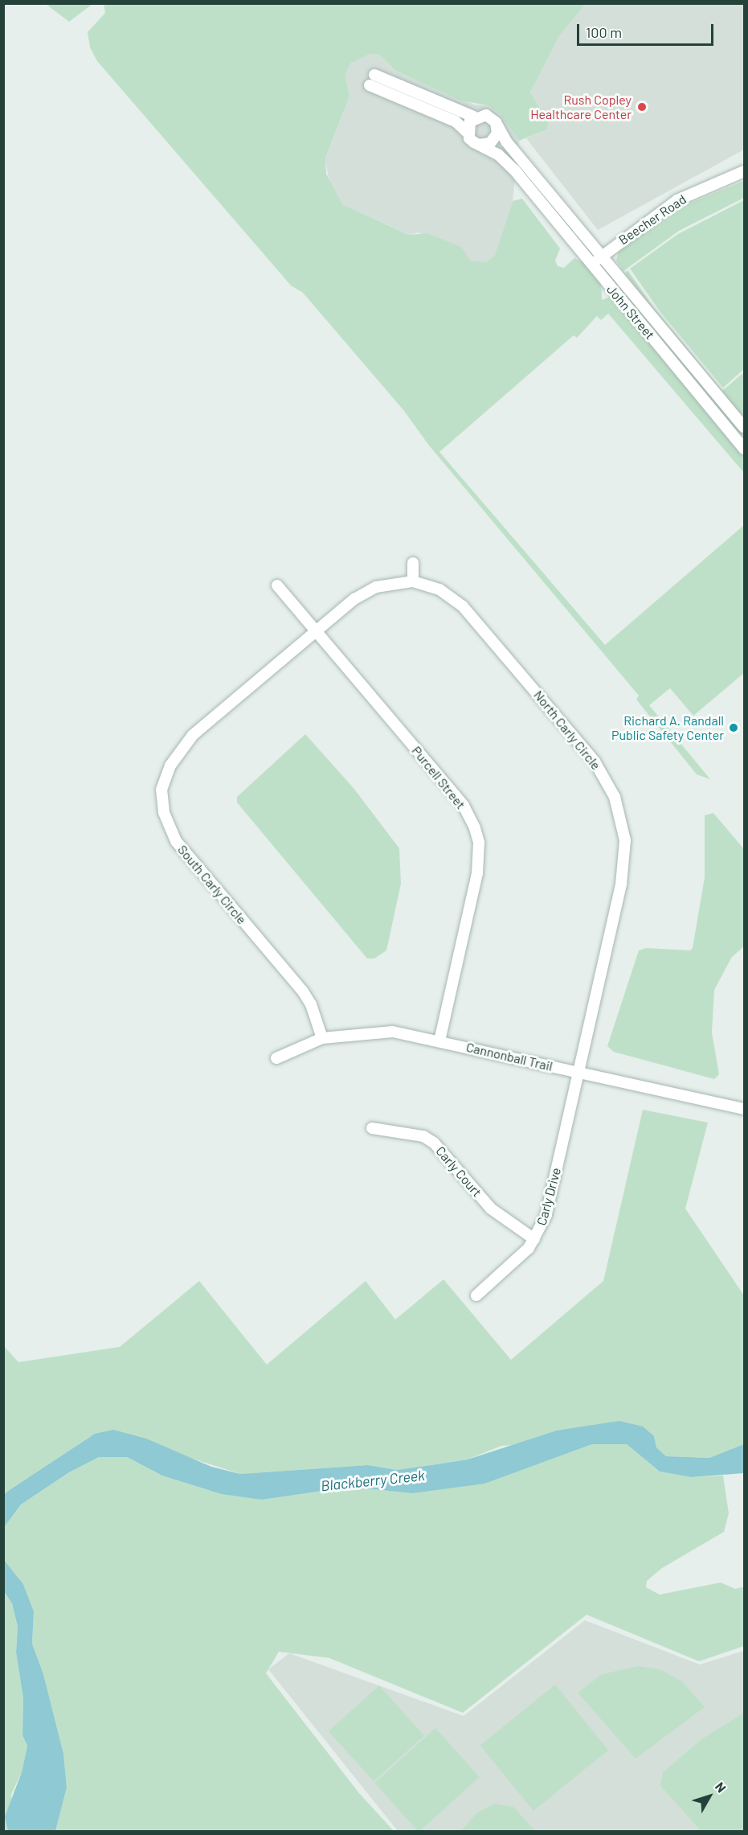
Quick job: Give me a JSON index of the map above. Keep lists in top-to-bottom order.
{
  "streets": {
    "street": [
      "Beecher Road",
      "John Street",
      "North Carly Circle",
      "Purcell Street",
      "South Carly Circle",
      "Cannonball Trail",
      "Carly Court",
      "Carly Drive"
    ]
  },
  "crossings": [
    ["Beecher Road", "John Street"],
    ["North Carly Circle", "Purcell Street"],
    ["North Carly Circle", "South Carly Circle"],
    ["North Carly Circle", "Cannonball Trail"],
    ["North Carly Circle", "Carly Drive"],
    ["Purcell Street", "South Carly Circle"],
    ["Purcell Street", "Cannonball Trail"],
    ["South Carly Circle", "Cannonball Trail"],
    ["Cannonball Trail", "Carly Drive"],
    ["Carly Court", "Carly Drive"]
  ],
  "water": ["Blackberry Creek"],
  "places": ["Rush Copley Healthcare Center", "Richard A. Randall Public Safety Center"],
  "scale_bar": "100 m",
  "north": "top right"
}
